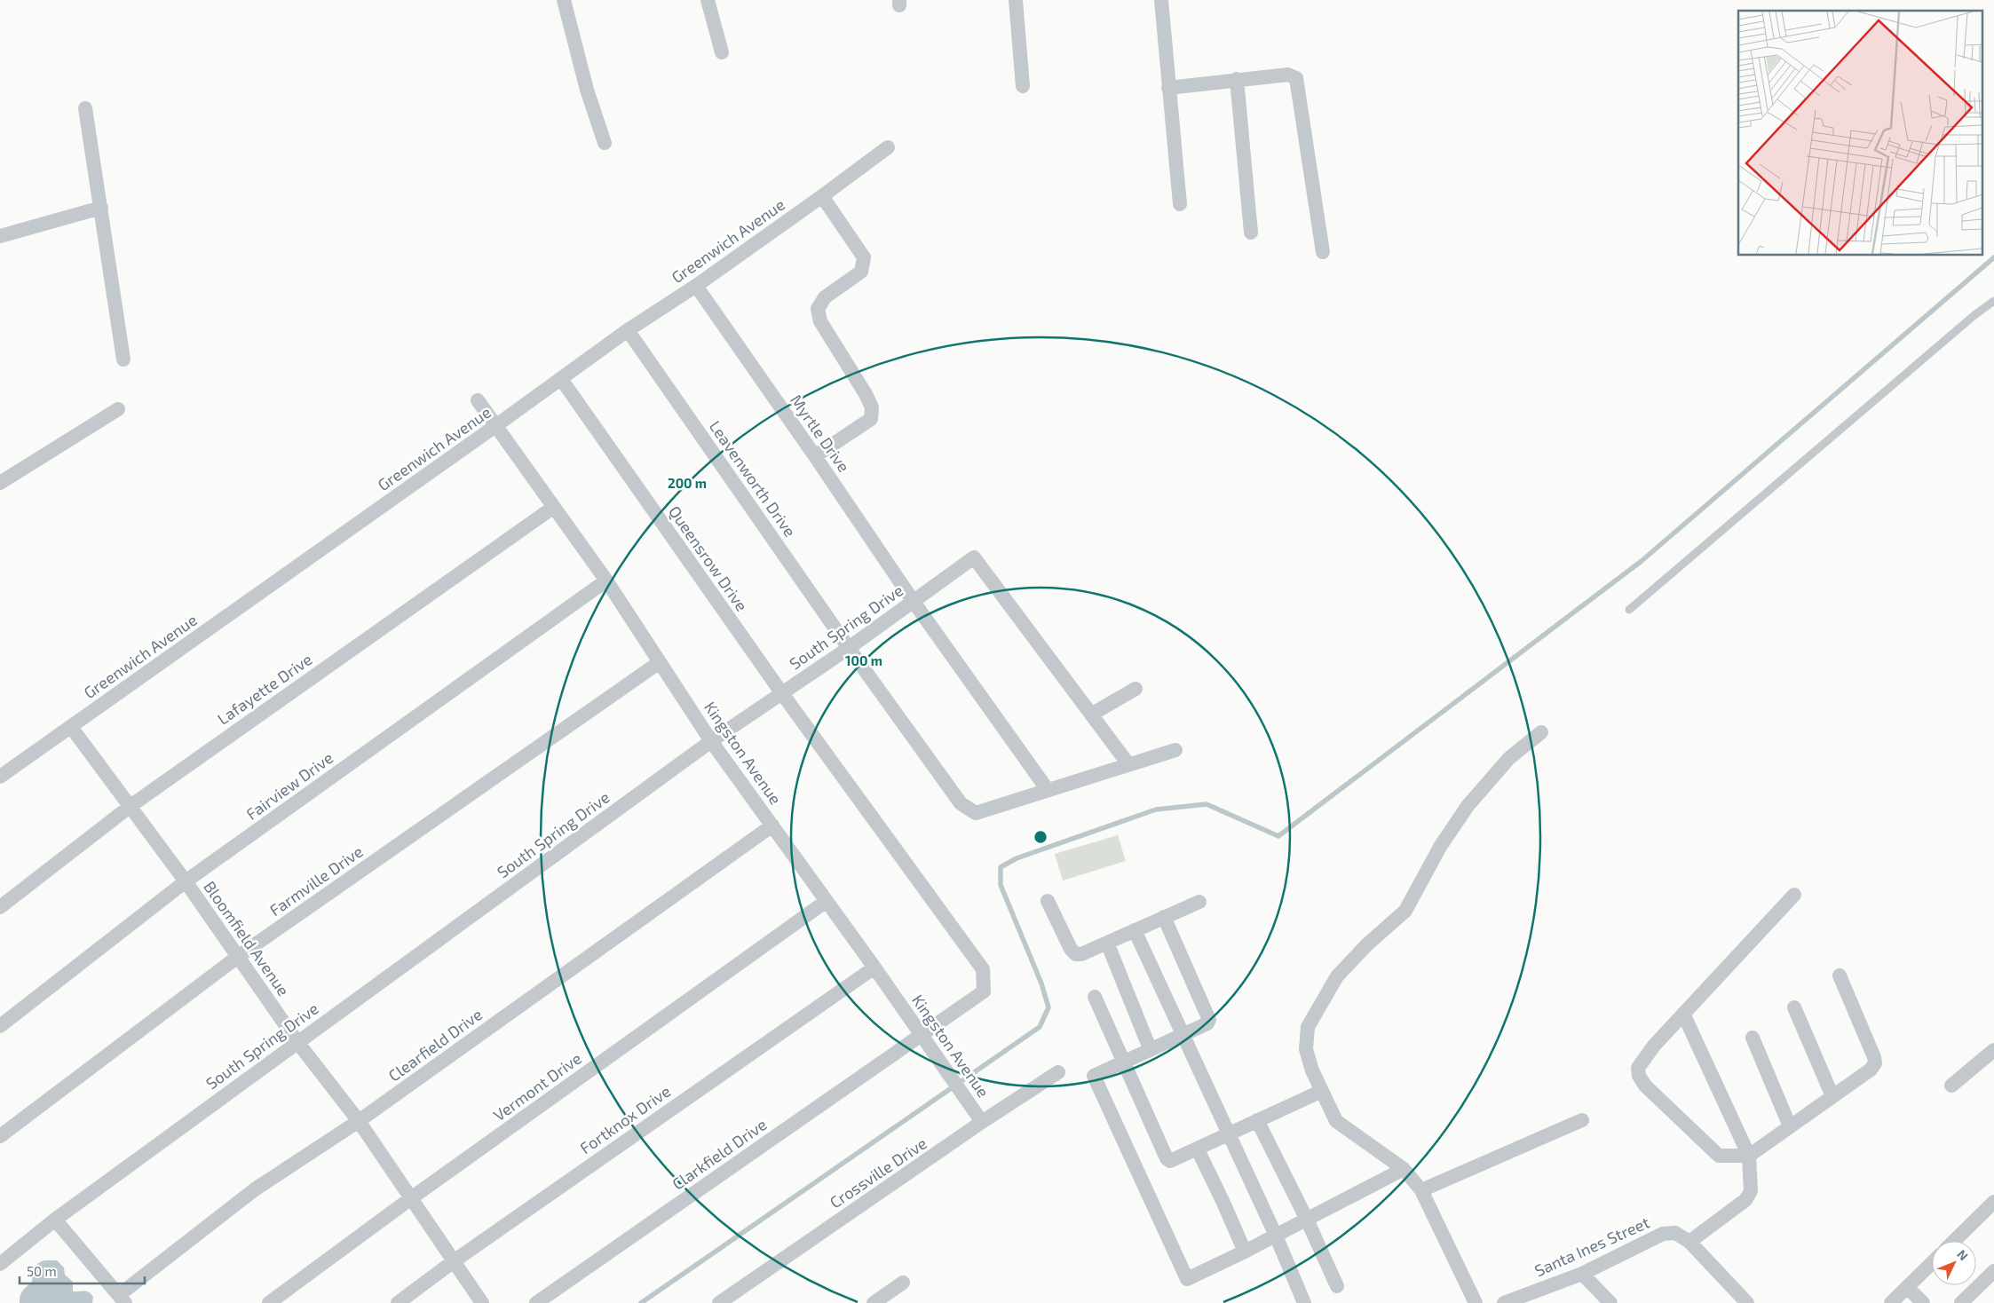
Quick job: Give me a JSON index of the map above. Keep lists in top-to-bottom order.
{
  "streets": {
    "street": [
      "Greenwich Avenue",
      "Myrtle Drive",
      "Leavenworth Drive",
      "Queensrow Drive",
      "South Spring Drive",
      "Lafayette Drive",
      "Kingston Avenue",
      "Fairview Drive",
      "Farmville Drive",
      "Bloomfield Avenue",
      "Clearfield Drive",
      "Vermont Drive",
      "Fortknox Drive",
      "Clarkfield Drive",
      "Crossville Drive",
      "Santa Ines Street"
    ]
  },
  "crossings": [
    ["Greenwich Avenue", "Myrtle Drive"],
    ["Greenwich Avenue", "Leavenworth Drive"],
    ["Greenwich Avenue", "Queensrow Drive"],
    ["Greenwich Avenue", "Kingston Avenue"],
    ["Greenwich Avenue", "Bloomfield Avenue"],
    ["Myrtle Drive", "Leavenworth Drive"],
    ["Myrtle Drive", "South Spring Drive"],
    ["Leavenworth Drive", "South Spring Drive"],
    ["Queensrow Drive", "South Spring Drive"],
    ["Queensrow Drive", "Kingston Avenue"],
    ["Queensrow Drive", "Clarkfield Drive"],
    ["South Spring Drive", "Kingston Avenue"],
    ["South Spring Drive", "Bloomfield Avenue"],
    ["Lafayette Drive", "Kingston Avenue"],
    ["Lafayette Drive", "Bloomfield Avenue"],
    ["Kingston Avenue", "Fairview Drive"],
    ["Kingston Avenue", "Farmville Drive"],
    ["Kingston Avenue", "Clearfield Drive"],
    ["Kingston Avenue", "Vermont Drive"],
    ["Kingston Avenue", "Fortknox Drive"],
    ["Kingston Avenue", "Clarkfield Drive"],
    ["Kingston Avenue", "Crossville Drive"],
    ["Fairview Drive", "Bloomfield Avenue"],
    ["Farmville Drive", "Bloomfield Avenue"],
    ["Bloomfield Avenue", "Clearfield Drive"],
    ["Bloomfield Avenue", "Vermont Drive"],
    ["Bloomfield Avenue", "Fortknox Drive"]
  ],
  "scale_bar": "50 m",
  "north": "top right",
  "rings": ["200 m", "100 m"]
}
